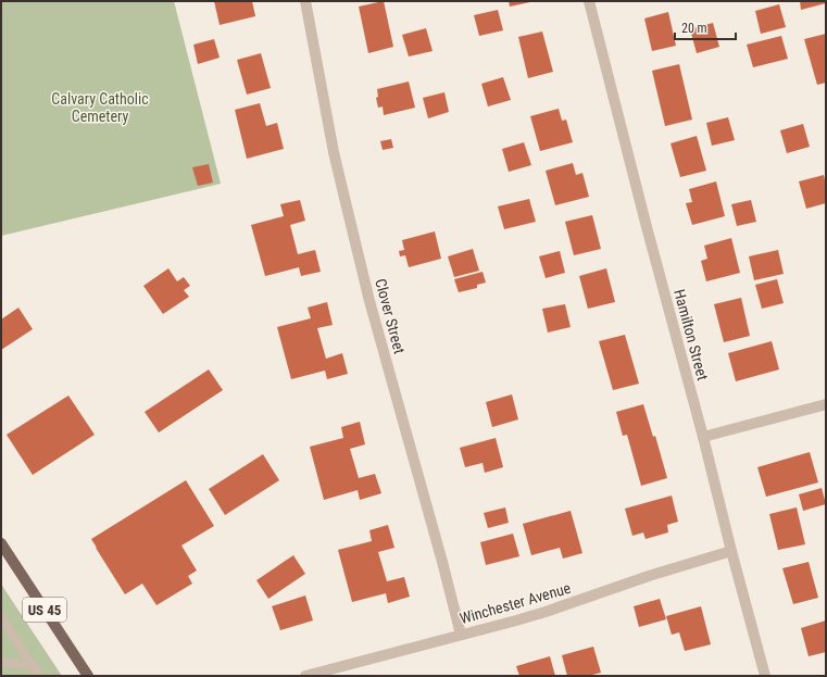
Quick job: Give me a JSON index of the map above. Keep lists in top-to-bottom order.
{
  "streets": {
    "main road": ["US 45"],
    "street": ["Clover Street", "Hamilton Street", "Winchester Avenue"]
  },
  "crossings": [
    ["Clover Street", "Winchester Avenue"],
    ["Hamilton Street", "Winchester Avenue"]
  ],
  "parks": ["Calvary Catholic Cemetery"],
  "scale_bar": "20 m"
}
